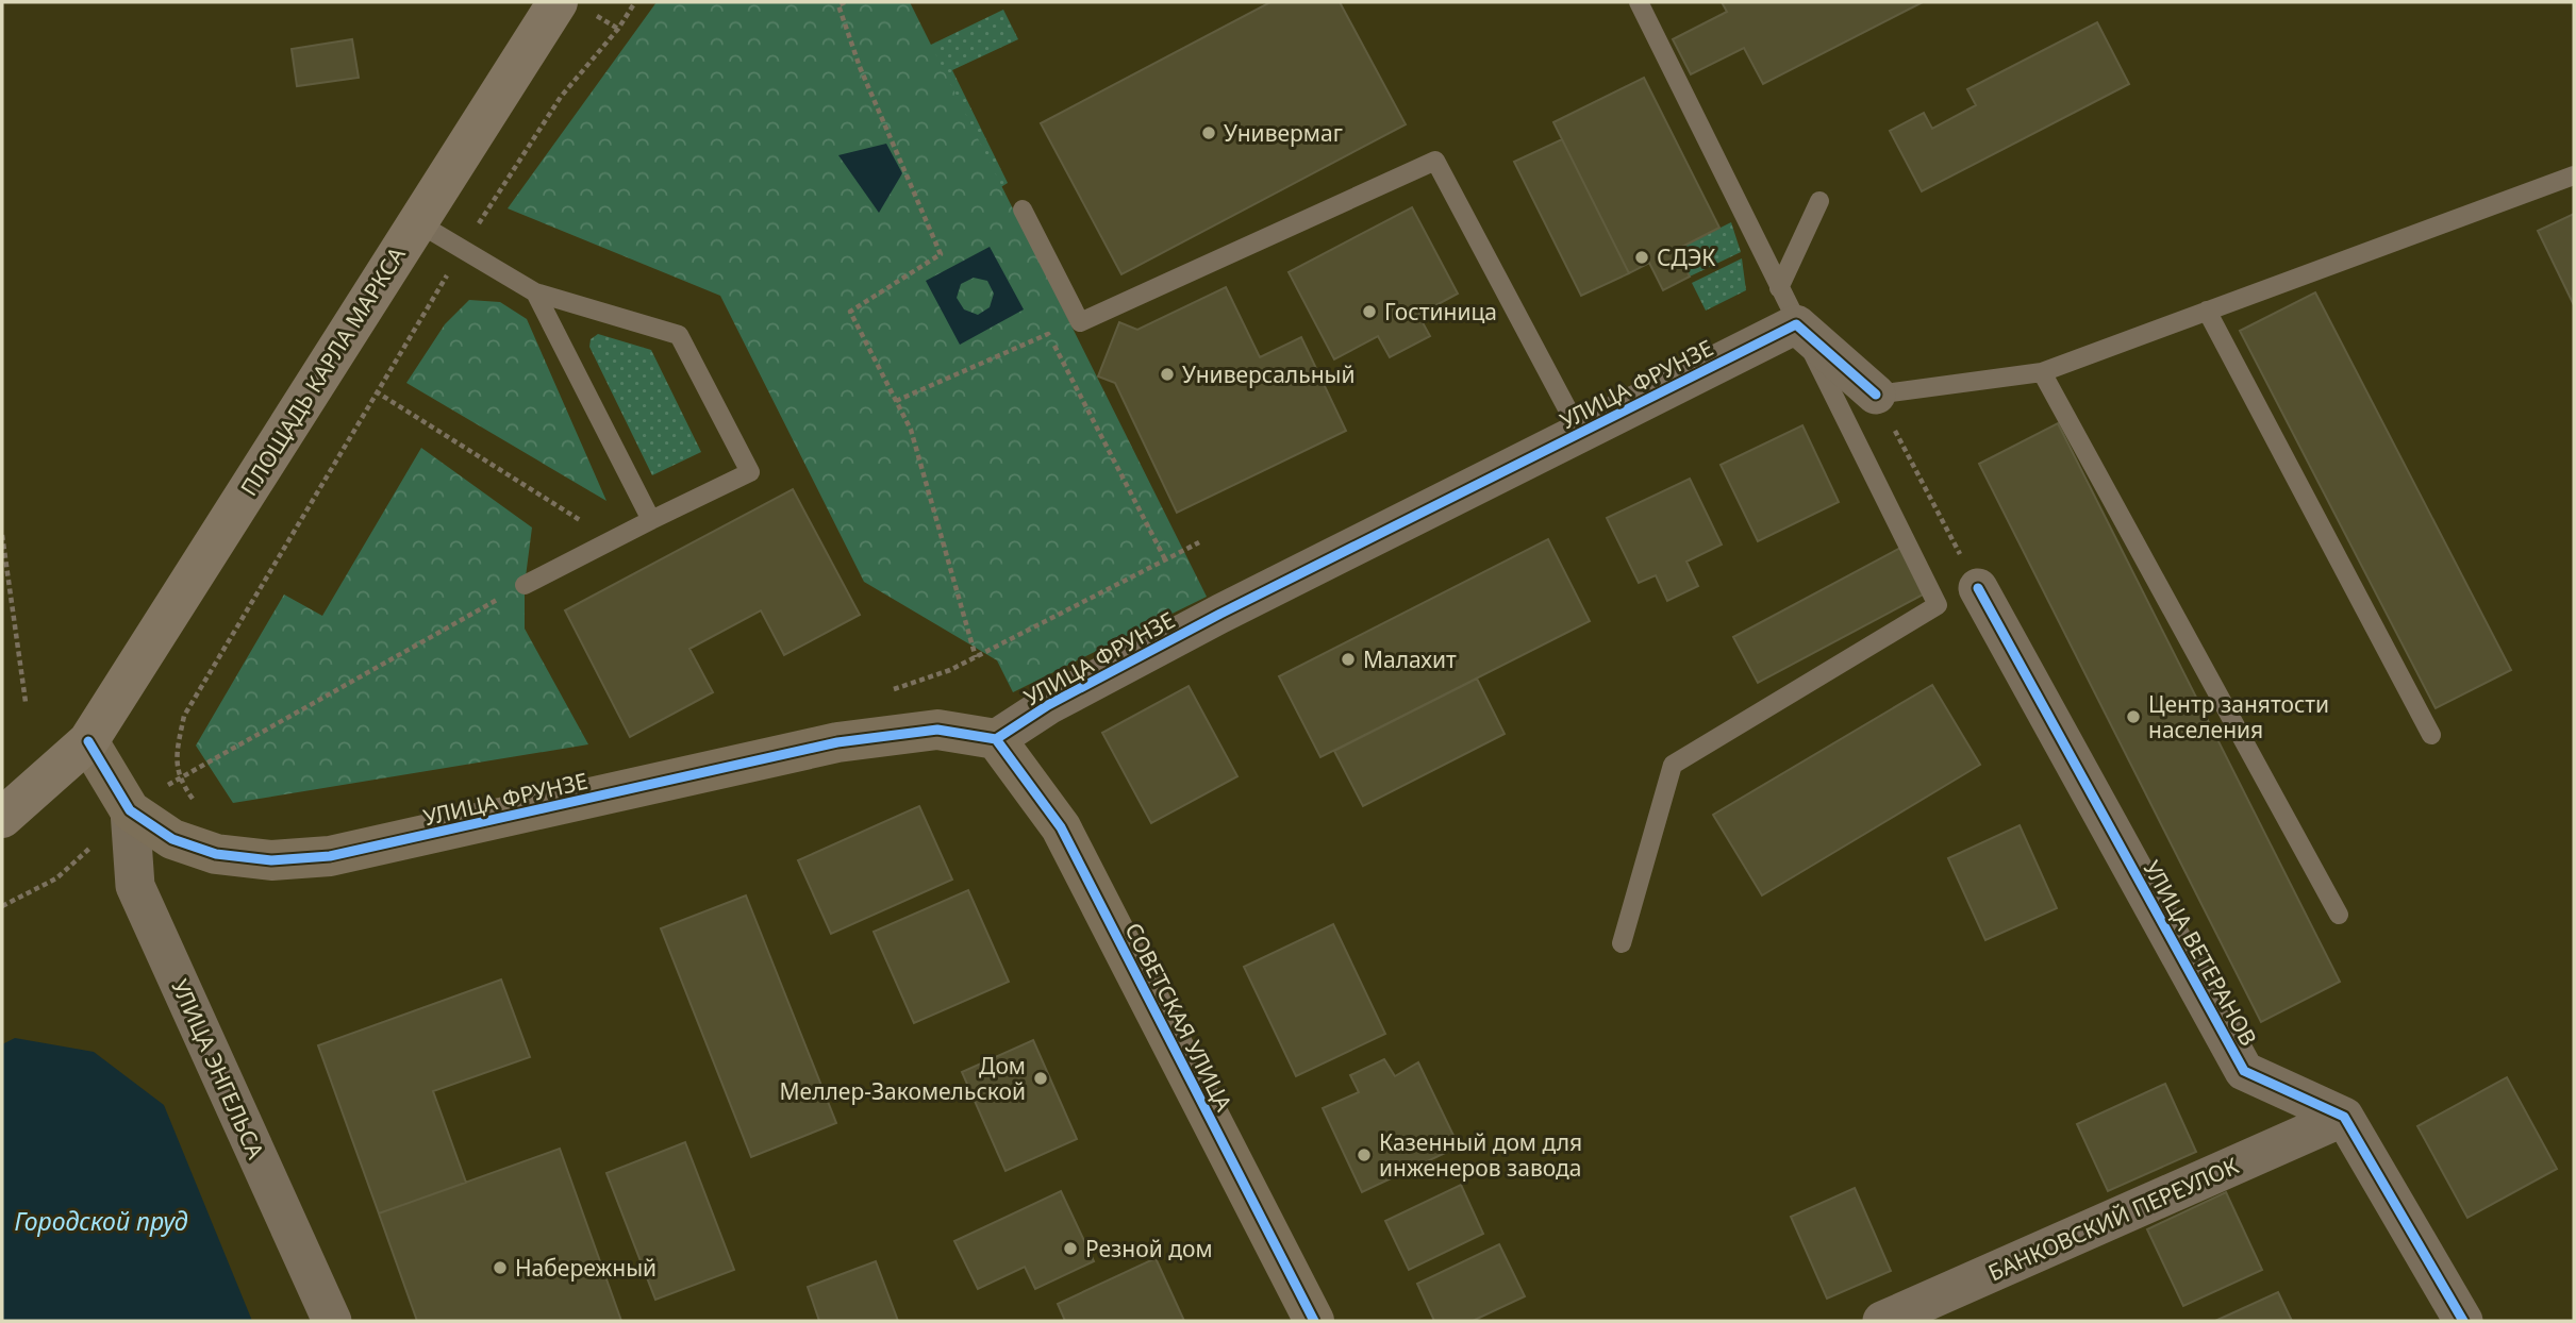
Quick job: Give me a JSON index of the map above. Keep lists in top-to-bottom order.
{
  "streets": {
    "main road": ["ПЛОЩАДЬ КАРЛА МАРКСА"],
    "street": [
      "УЛИЦА ФРУНЗЕ",
      "УЛИЦА ВЕТЕРАНОВ",
      "СОВЕТСКАЯ УЛИЦА",
      "УЛИЦА ЭНГЕЛЬСА",
      "БАНКОВСКИЙ ПЕРЕУЛОК"
    ]
  },
  "crossings": [
    ["ПЛОЩАДЬ КАРЛА МАРКСА", "УЛИЦА ФРУНЗЕ"],
    ["УЛИЦА ФРУНЗЕ", "СОВЕТСКАЯ УЛИЦА"],
    ["УЛИЦА ФРУНЗЕ", "УЛИЦА ЭНГЕЛЬСА"],
    ["УЛИЦА ВЕТЕРАНОВ", "БАНКОВСКИЙ ПЕРЕУЛОК"]
  ],
  "water": ["Городской пруд"],
  "places": [
    "Универмаг",
    "СДЭК",
    "Гостиница",
    "Универсальный",
    "Малахит",
    "Центр занятости населения",
    "Дом Меллер-Закомельской",
    "Казенный дом для инженеров завода",
    "Резной дом",
    "Набережный"
  ]
}
